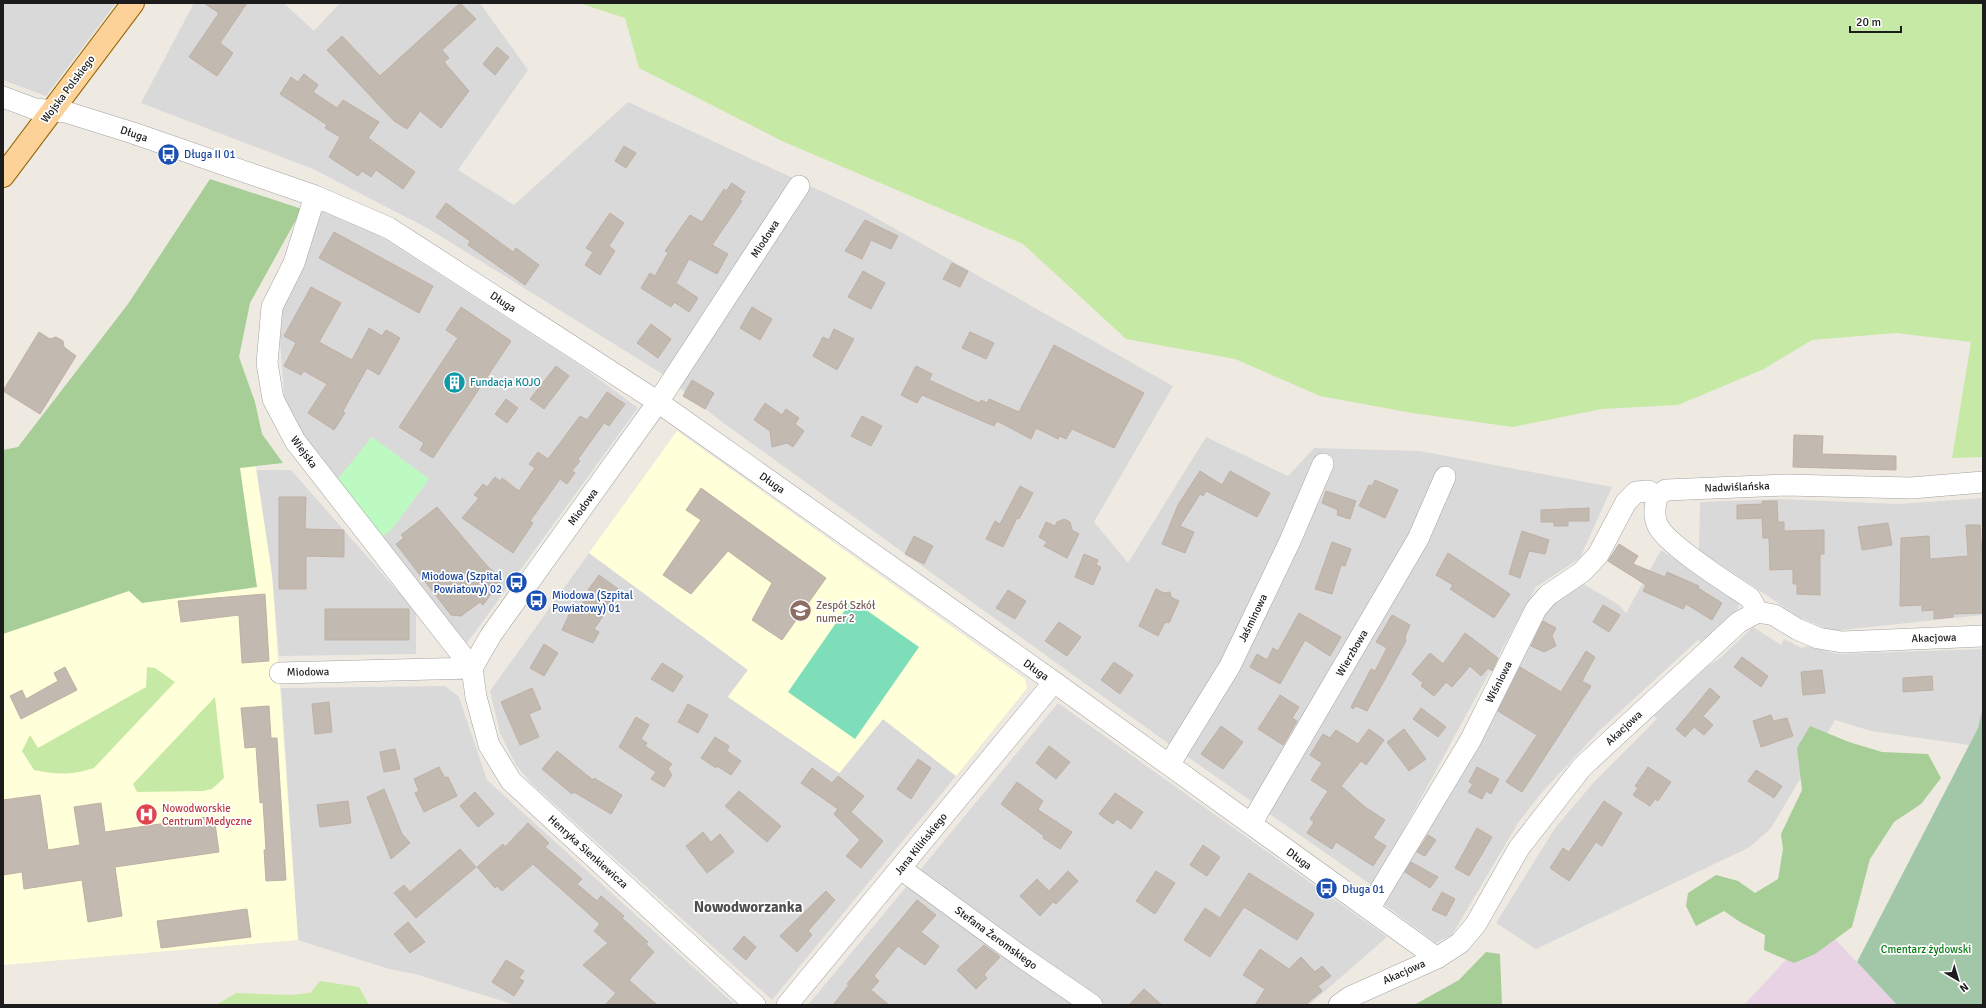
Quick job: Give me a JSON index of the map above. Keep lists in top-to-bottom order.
{
  "streets": {
    "main road": ["Wojska Polskiego"],
    "street": [
      "Długa",
      "Miodowa",
      "Wiejska",
      "Nadwiślańska",
      "Jaśminowa",
      "Akacjowa",
      "Wierzbowa",
      "Wiśniowa",
      "Jana Kilińskiego",
      "Henryka Sienkiewicza",
      "Stefana Żeromskiego"
    ]
  },
  "crossings": [
    ["Wojska Polskiego", "Długa"],
    ["Długa", "Miodowa"],
    ["Długa", "Wiejska"],
    ["Długa", "Jaśminowa"],
    ["Długa", "Akacjowa"],
    ["Długa", "Wierzbowa"],
    ["Długa", "Wiśniowa"],
    ["Długa", "Jana Kilińskiego"],
    ["Miodowa", "Wiejska"],
    ["Miodowa", "Henryka Sienkiewicza"],
    ["Wiejska", "Henryka Sienkiewicza"],
    ["Nadwiślańska", "Wiśniowa"],
    ["Jana Kilińskiego", "Stefana Żeromskiego"]
  ],
  "districts": ["Nowodworzanka"],
  "parks": ["Cmentarz żydowski"],
  "places": {
    "bus stop": [
      "Długa II 01",
      "Miodowa (Szpital Powiatowy) 02",
      "Miodowa (Szpital Powiatowy) 01",
      "Długa 01"
    ],
    "building": ["Fundacja KOJO"],
    "school or university": ["Zespół Szkół numer 2"],
    "hospital": ["Nowodworskie Centrum Medyczne"]
  },
  "scale_bar": "20 m",
  "north": "bottom right"
}
